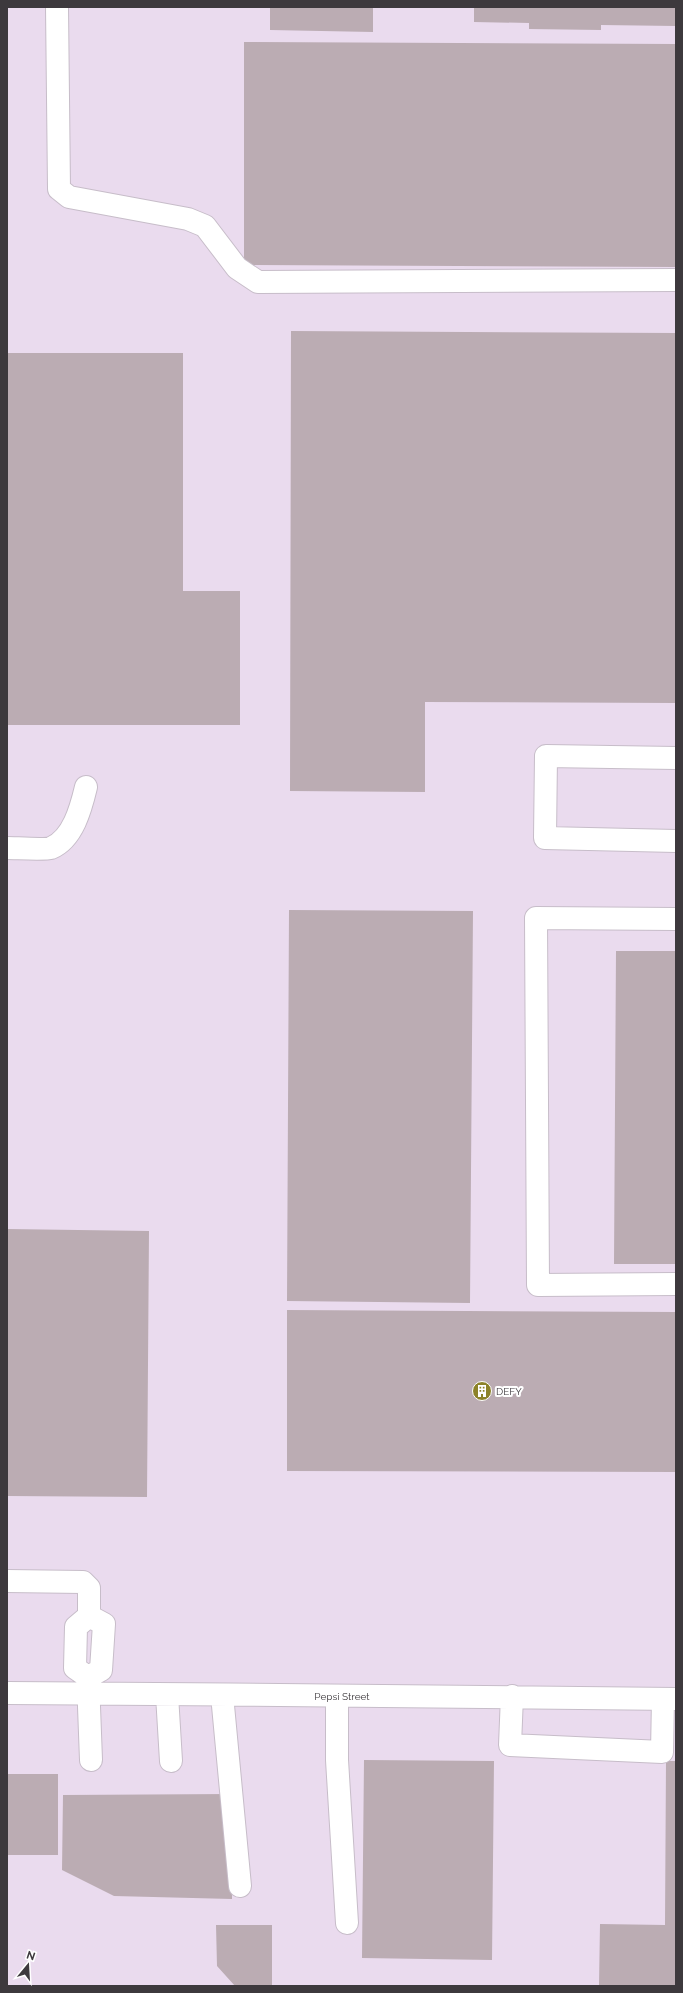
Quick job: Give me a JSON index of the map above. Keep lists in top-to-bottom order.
{
  "streets": {
    "street": ["Pepsi Street"]
  },
  "places": {
    "building": ["DEFY"]
  },
  "north": "top"
}
